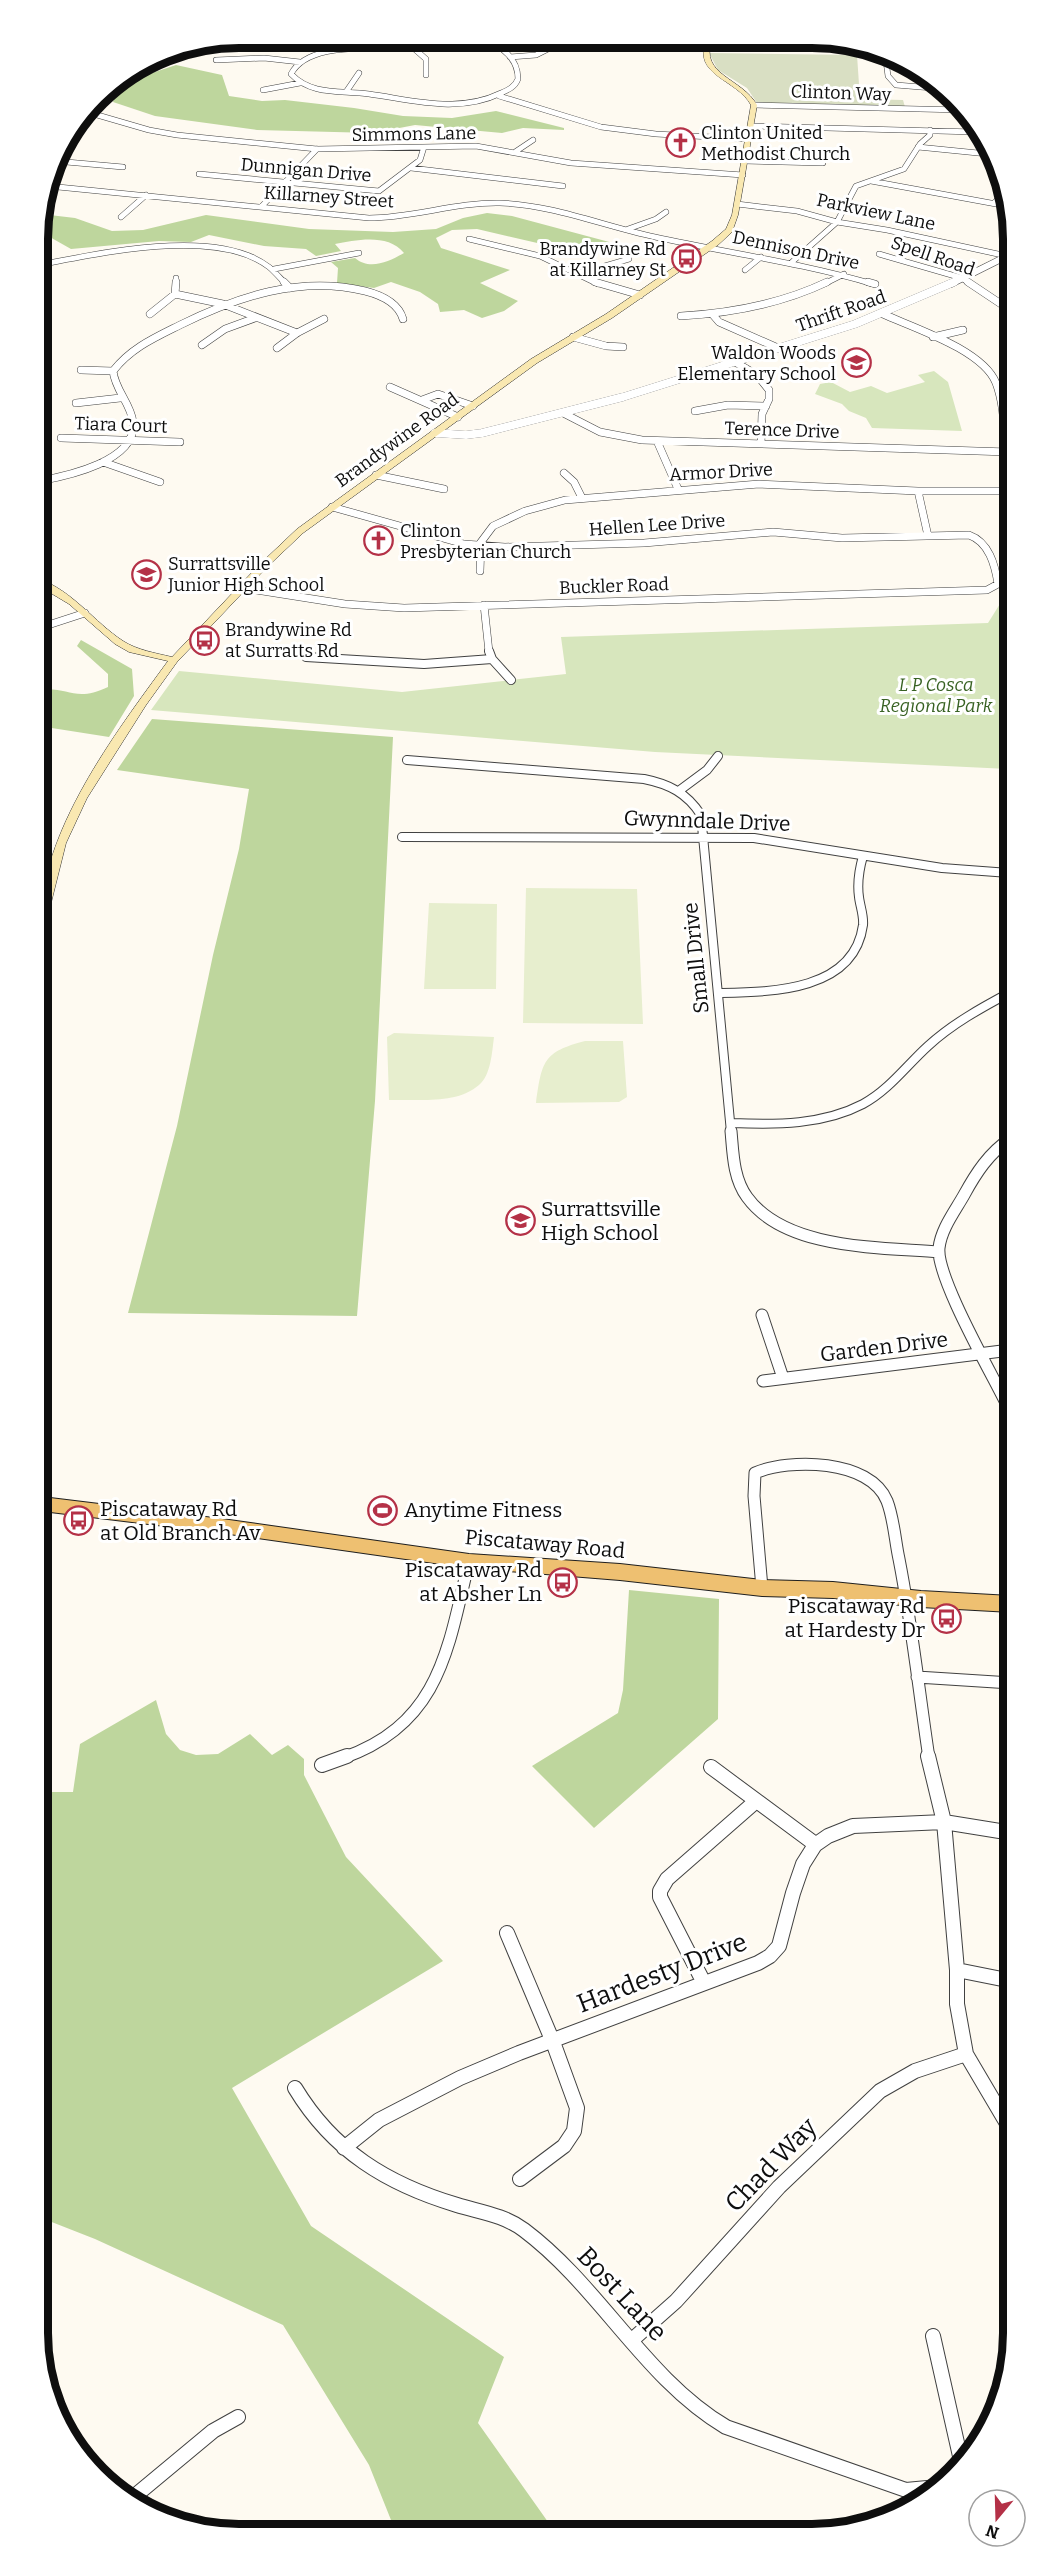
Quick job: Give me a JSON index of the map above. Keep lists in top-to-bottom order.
{
  "streets": {
    "main road": ["Brandywine Road", "Piscataway Road"],
    "street": [
      "Clinton Way",
      "Simmons Lane",
      "Dunnigan Drive",
      "Killarney Street",
      "Parkview Lane",
      "Dennison Drive",
      "Spell Road",
      "Thrift Road",
      "Tiara Court",
      "Terence Drive",
      "Armor Drive",
      "Hellen Lee Drive",
      "Buckler Road",
      "Gwynndale Drive",
      "Small Drive",
      "Garden Drive",
      "Hardesty Drive",
      "Chad Way",
      "Bost Lane"
    ]
  },
  "crossings": [
    ["Clinton Way", "Brandywine Road"],
    ["Simmons Lane", "Dunnigan Drive"],
    ["Simmons Lane", "Brandywine Road"],
    ["Killarney Street", "Dennison Drive"],
    ["Killarney Street", "Brandywine Road"],
    ["Parkview Lane", "Brandywine Road"],
    ["Dennison Drive", "Brandywine Road"],
    ["Spell Road", "Thrift Road"],
    ["Thrift Road", "Terence Drive"],
    ["Thrift Road", "Brandywine Road"],
    ["Brandywine Road", "Hellen Lee Drive"],
    ["Brandywine Road", "Buckler Road"],
    ["Armor Drive", "Hellen Lee Drive"],
    ["Hellen Lee Drive", "Buckler Road"],
    ["Gwynndale Drive", "Small Drive"],
    ["Hardesty Drive", "Bost Lane"],
    ["Chad Way", "Bost Lane"]
  ],
  "parks": ["L P Cosca Regional Park"],
  "places": {
    "church": ["Clinton United Methodist Church", "Clinton Presbyterian Church"],
    "bus stop": [
      "Brandywine Rd at Killarney St",
      "Brandywine Rd at Surratts Rd",
      "Piscataway Rd at Old Branch Av",
      "Piscataway Rd at Absher Ln",
      "Piscataway Rd at Hardesty Dr"
    ],
    "school or university": ["Waldon Woods Elementary School", "Surrattsville Junior High School", "Surrattsville High School"],
    "sports": ["Anytime Fitness"]
  },
  "north": "bottom"
}
